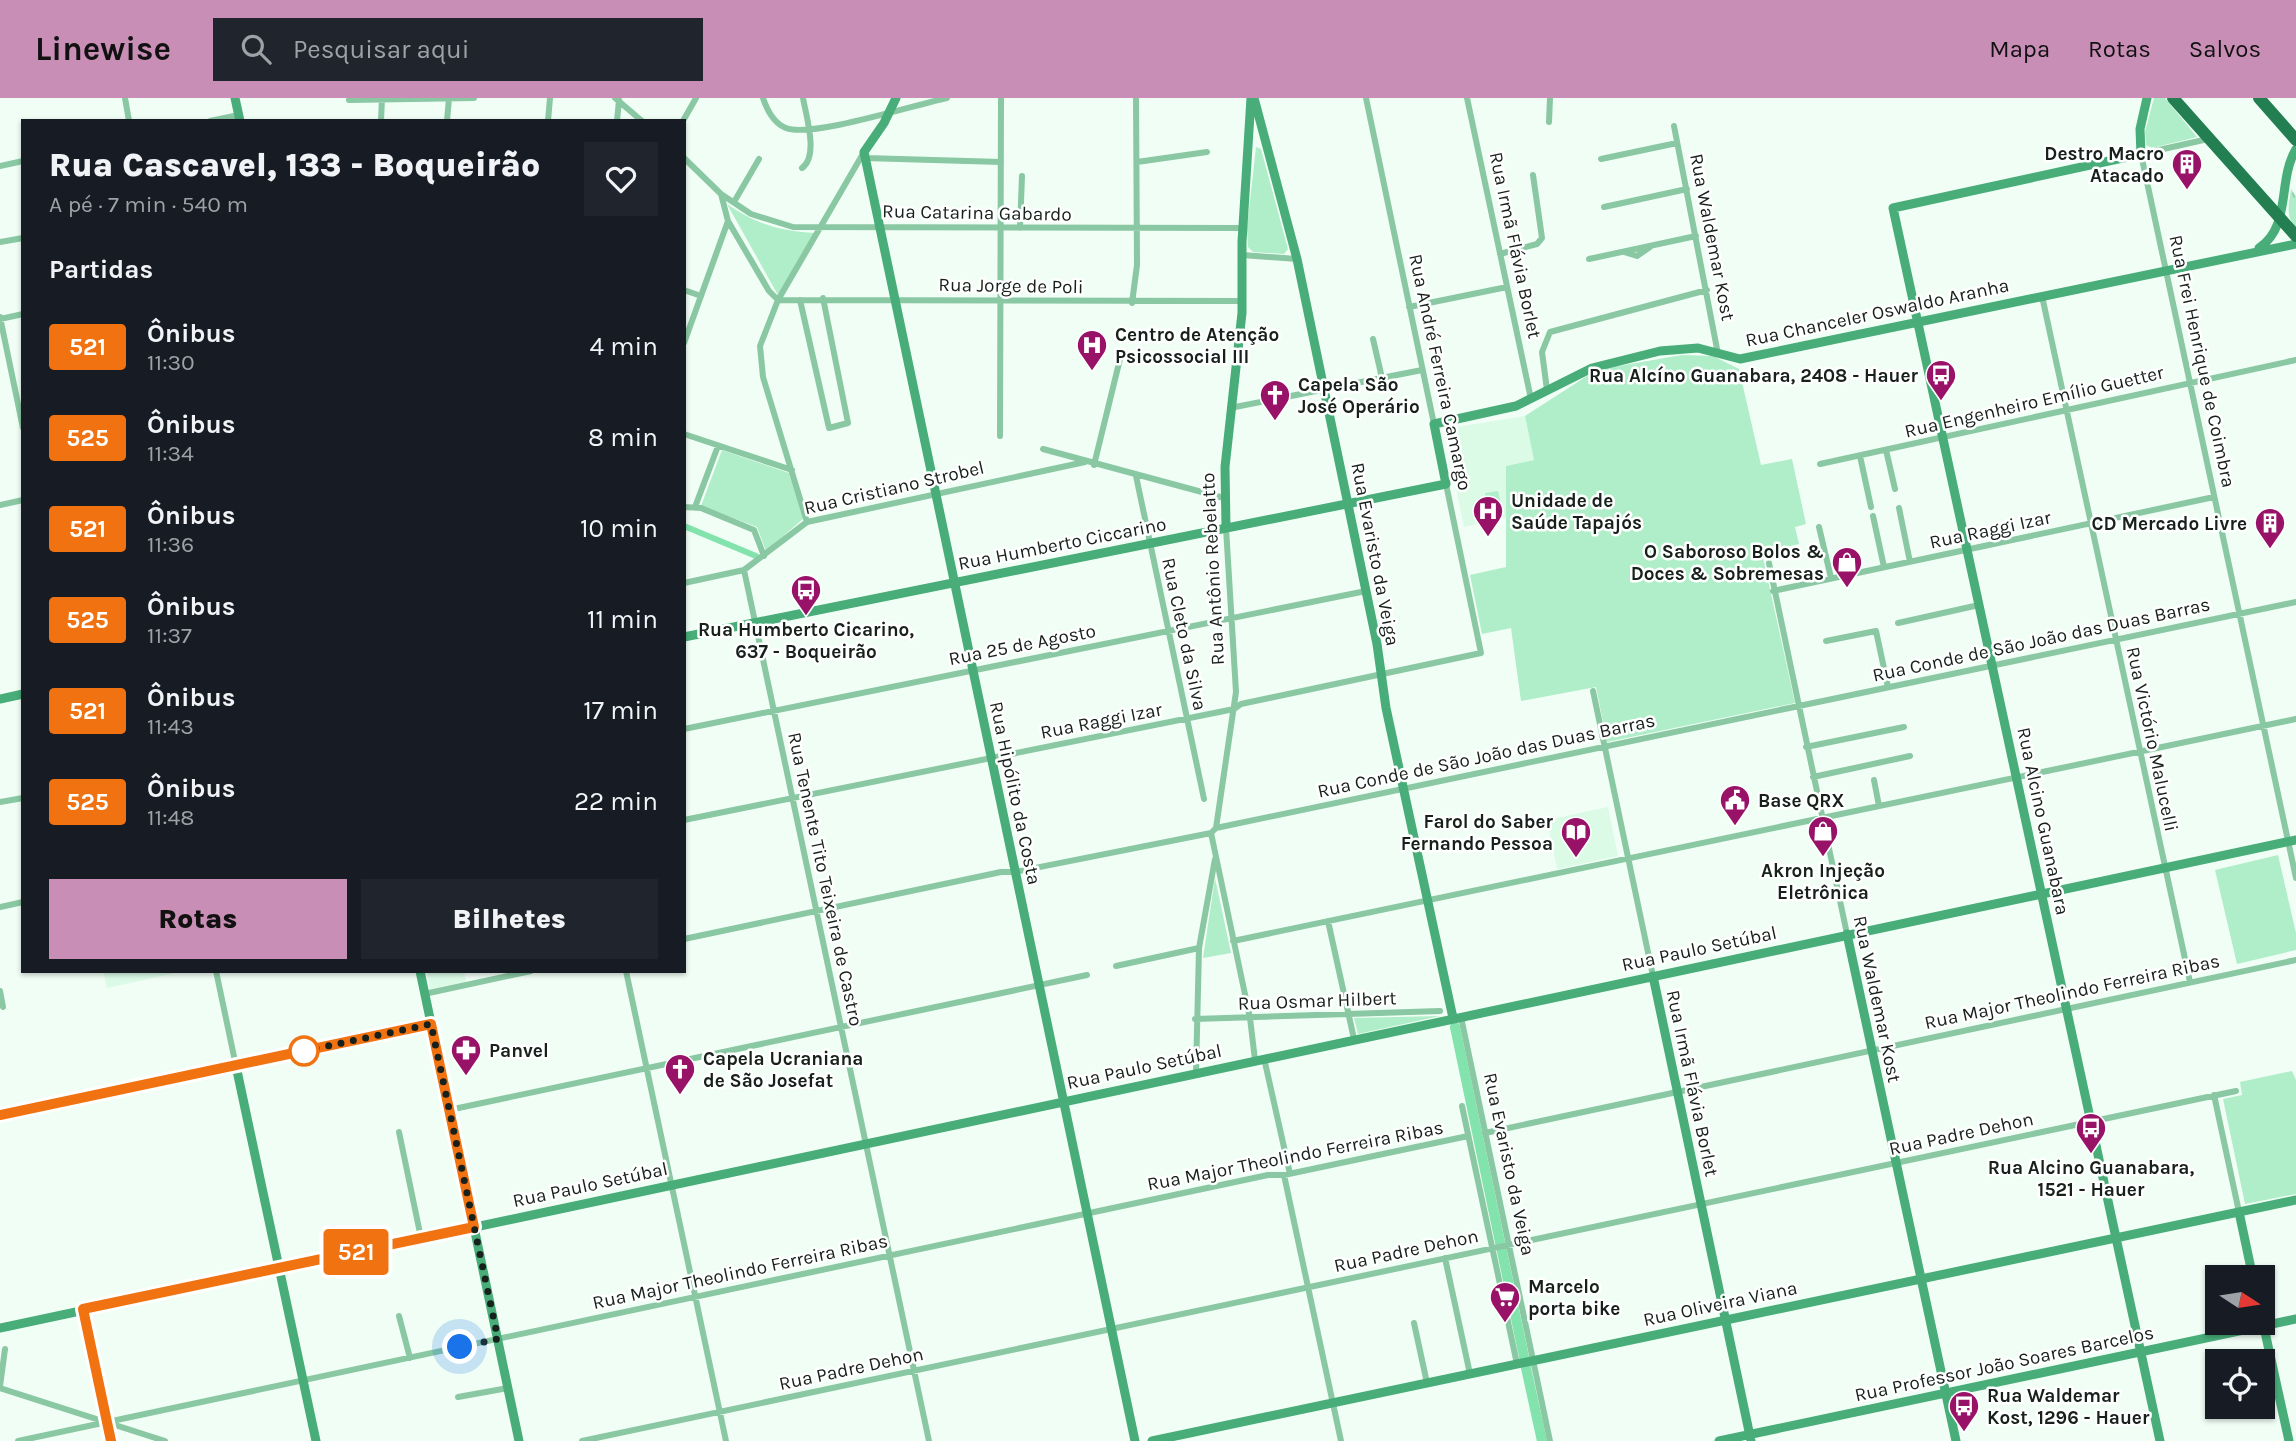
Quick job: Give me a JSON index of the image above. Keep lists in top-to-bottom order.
{
  "streets": {
    "main road": [
      "Rua Waldemar Kost",
      "Rua Irmã Flávia Borlet",
      "Rua Chanceler Oswaldo Aranha",
      "Rua Frei Henrique de Coimbra",
      "Rua André Ferreira Camargo",
      "Rua Humberto Ciccarino",
      "Rua Evaristo da Veiga",
      "Rua Antônio Rebelatto",
      "Rua Hipólito da Costa",
      "Rua Alcino Guanabara",
      "Rua Paulo Setúbal",
      "Rua Oliveira Viana",
      "Rua Professor João Soares Barcelos"
    ],
    "street": [
      "Rua Catarina Gabardo",
      "Rua Jorge de Poli",
      "Rua Engenheiro Emílio Guetter",
      "Rua Cristiano Strobel",
      "Rua Raggi Izar",
      "Rua Cleto da Silva",
      "Rua Conde de São João das Duas Barras",
      "Rua 25 de Agosto",
      "Rua Victório Malucelli",
      "Rua Tenente Tito Teixeira de Castro",
      "Rua Major Theolindo Ferreira Ribas",
      "Rua Osmar Hilbert",
      "Rua Padre Dehon"
    ]
  },
  "crossings": [
    ["Rua Catarina Gabardo", "Rua Antônio Rebelatto"],
    ["Rua Catarina Gabardo", "Rua Hipólito da Costa"],
    ["Rua Waldemar Kost", "Rua Chanceler Oswaldo Aranha"],
    ["Rua Waldemar Kost", "Rua Raggi Izar"],
    ["Rua Waldemar Kost", "Rua Conde de São João das Duas Barras"],
    ["Rua Waldemar Kost", "Rua Paulo Setúbal"],
    ["Rua Waldemar Kost", "Rua Major Theolindo Ferreira Ribas"],
    ["Rua Waldemar Kost", "Rua Padre Dehon"],
    ["Rua Waldemar Kost", "Rua Oliveira Viana"],
    ["Rua Waldemar Kost", "Rua Professor João Soares Barcelos"],
    ["Rua Irmã Flávia Borlet", "Rua Chanceler Oswaldo Aranha"],
    ["Rua Irmã Flávia Borlet", "Rua Conde de São João das Duas Barras"],
    ["Rua Irmã Flávia Borlet", "Rua Paulo Setúbal"],
    ["Rua Irmã Flávia Borlet", "Rua Major Theolindo Ferreira Ribas"],
    ["Rua Irmã Flávia Borlet", "Rua Padre Dehon"],
    ["Rua Irmã Flávia Borlet", "Rua Oliveira Viana"],
    ["Rua Irmã Flávia Borlet", "Rua Professor João Soares Barcelos"],
    ["Rua Jorge de Poli", "Rua Antônio Rebelatto"],
    ["Rua Jorge de Poli", "Rua Hipólito da Costa"],
    ["Rua Chanceler Oswaldo Aranha", "Rua Frei Henrique de Coimbra"],
    ["Rua Chanceler Oswaldo Aranha", "Rua André Ferreira Camargo"],
    ["Rua Chanceler Oswaldo Aranha", "Rua Victório Malucelli"],
    ["Rua Chanceler Oswaldo Aranha", "Rua Alcino Guanabara"],
    ["Rua Frei Henrique de Coimbra", "Rua Engenheiro Emílio Guetter"],
    ["Rua Frei Henrique de Coimbra", "Rua Raggi Izar"],
    ["Rua Frei Henrique de Coimbra", "Rua Conde de São João das Duas Barras"],
    ["Rua Frei Henrique de Coimbra", "Rua Alcino Guanabara"],
    ["Rua Frei Henrique de Coimbra", "Rua Paulo Setúbal"],
    ["Rua André Ferreira Camargo", "Rua Raggi Izar"],
    ["Rua André Ferreira Camargo", "Rua Humberto Ciccarino"],
    ["Rua Engenheiro Emílio Guetter", "Rua Victório Malucelli"],
    ["Rua Engenheiro Emílio Guetter", "Rua Alcino Guanabara"],
    ["Rua Cristiano Strobel", "Rua Hipólito da Costa"],
    ["Rua Cristiano Strobel", "Rua Tenente Tito Teixeira de Castro"],
    ["Rua Raggi Izar", "Rua Evaristo da Veiga"],
    ["Rua Raggi Izar", "Rua Antônio Rebelatto"],
    ["Rua Raggi Izar", "Rua Cleto da Silva"],
    ["Rua Raggi Izar", "Rua Victório Malucelli"],
    ["Rua Raggi Izar", "Rua Hipólito da Costa"],
    ["Rua Raggi Izar", "Rua Alcino Guanabara"],
    ["Rua Raggi Izar", "Rua Tenente Tito Teixeira de Castro"],
    ["Rua Humberto Ciccarino", "Rua Evaristo da Veiga"],
    ["Rua Humberto Ciccarino", "Rua Antônio Rebelatto"],
    ["Rua Humberto Ciccarino", "Rua Cleto da Silva"],
    ["Rua Humberto Ciccarino", "Rua Hipólito da Costa"],
    ["Rua Humberto Ciccarino", "Rua Tenente Tito Teixeira de Castro"],
    ["Rua Evaristo da Veiga", "Rua Antônio Rebelatto"],
    ["Rua Evaristo da Veiga", "Rua Conde de São João das Duas Barras"],
    ["Rua Evaristo da Veiga", "Rua 25 de Agosto"],
    ["Rua Evaristo da Veiga", "Rua Paulo Setúbal"],
    ["Rua Evaristo da Veiga", "Rua Major Theolindo Ferreira Ribas"],
    ["Rua Evaristo da Veiga", "Rua Padre Dehon"],
    ["Rua Evaristo da Veiga", "Rua Oliveira Viana"],
    ["Rua Antônio Rebelatto", "Rua Conde de São João das Duas Barras"],
    ["Rua Antônio Rebelatto", "Rua 25 de Agosto"],
    ["Rua Cleto da Silva", "Rua 25 de Agosto"],
    ["Rua Conde de São João das Duas Barras", "Rua Victório Malucelli"],
    ["Rua Conde de São João das Duas Barras", "Rua Hipólito da Costa"],
    ["Rua Conde de São João das Duas Barras", "Rua Alcino Guanabara"],
    ["Rua Conde de São João das Duas Barras", "Rua Tenente Tito Teixeira de Castro"],
    ["Rua 25 de Agosto", "Rua Hipólito da Costa"],
    ["Rua 25 de Agosto", "Rua Tenente Tito Teixeira de Castro"],
    ["Rua Victório Malucelli", "Rua Paulo Setúbal"],
    ["Rua Victório Malucelli", "Rua Major Theolindo Ferreira Ribas"],
    ["Rua Hipólito da Costa", "Rua Paulo Setúbal"],
    ["Rua Hipólito da Costa", "Rua Major Theolindo Ferreira Ribas"],
    ["Rua Hipólito da Costa", "Rua Padre Dehon"],
    ["Rua Alcino Guanabara", "Rua Paulo Setúbal"],
    ["Rua Alcino Guanabara", "Rua Major Theolindo Ferreira Ribas"],
    ["Rua Alcino Guanabara", "Rua Padre Dehon"],
    ["Rua Alcino Guanabara", "Rua Oliveira Viana"],
    ["Rua Alcino Guanabara", "Rua Professor João Soares Barcelos"],
    ["Rua Tenente Tito Teixeira de Castro", "Rua Paulo Setúbal"],
    ["Rua Tenente Tito Teixeira de Castro", "Rua Major Theolindo Ferreira Ribas"],
    ["Rua Tenente Tito Teixeira de Castro", "Rua Padre Dehon"]
  ],
  "places": {
    "building": ["Destro Macro Atacado", "CD Mercado Livre"],
    "hospital": ["Centro de Atenção Psicossocial III", "Unidade de Saúde Tapajós"],
    "bus stop": [
      "Rua Alcíno Guanabara, 2408 - Hauer",
      "Rua Humberto Cicarino, 637 - Boqueirão",
      "Rua Alcino Guanabara, 1521 - Hauer",
      "Rua Waldemar Kost, 1296 - Hauer"
    ],
    "church": ["Capela São José Operário", "Capela Ucraniana de São Josefat"],
    "shop": ["O Saboroso Bolos & Doces & Sobremesas", "Akron Injeção Eletrônica"],
    "public building": ["Base QRX"],
    "library": ["Farol do Saber Fernando Pessoa"],
    "pharmacy": ["Panvel"],
    "supermarket": ["Marcelo porta bike"]
  },
  "lines": ["bus line 521"],
  "north": "right",
  "page": {
    "header": "Linewise",
    "search": "Pesquisar aqui",
    "nav": ["Mapa", "Rotas", "Salvos"],
    "on_map": "521",
    "heading": [
      ["Rua Cascavel, 133 - Boqueirão", "A pé · 7 min · 540 m"],
      "Partidas"
    ],
    "list": [
      {
        "mark": "521",
        "name": "Ônibus",
        "note": "11:30",
        "value": "4 min"
      },
      {
        "mark": "525",
        "name": "Ônibus",
        "note": "11:34",
        "value": "8 min"
      },
      {
        "mark": "521",
        "name": "Ônibus",
        "note": "11:36",
        "value": "10 min"
      },
      {
        "mark": "525",
        "name": "Ônibus",
        "note": "11:37",
        "value": "11 min"
      },
      {
        "mark": "521",
        "name": "Ônibus",
        "note": "11:43",
        "value": "17 min"
      },
      {
        "mark": "525",
        "name": "Ônibus",
        "note": "11:48",
        "value": "22 min"
      }
    ],
    "buttons": ["Rotas", "Bilhetes"]
  }
}
